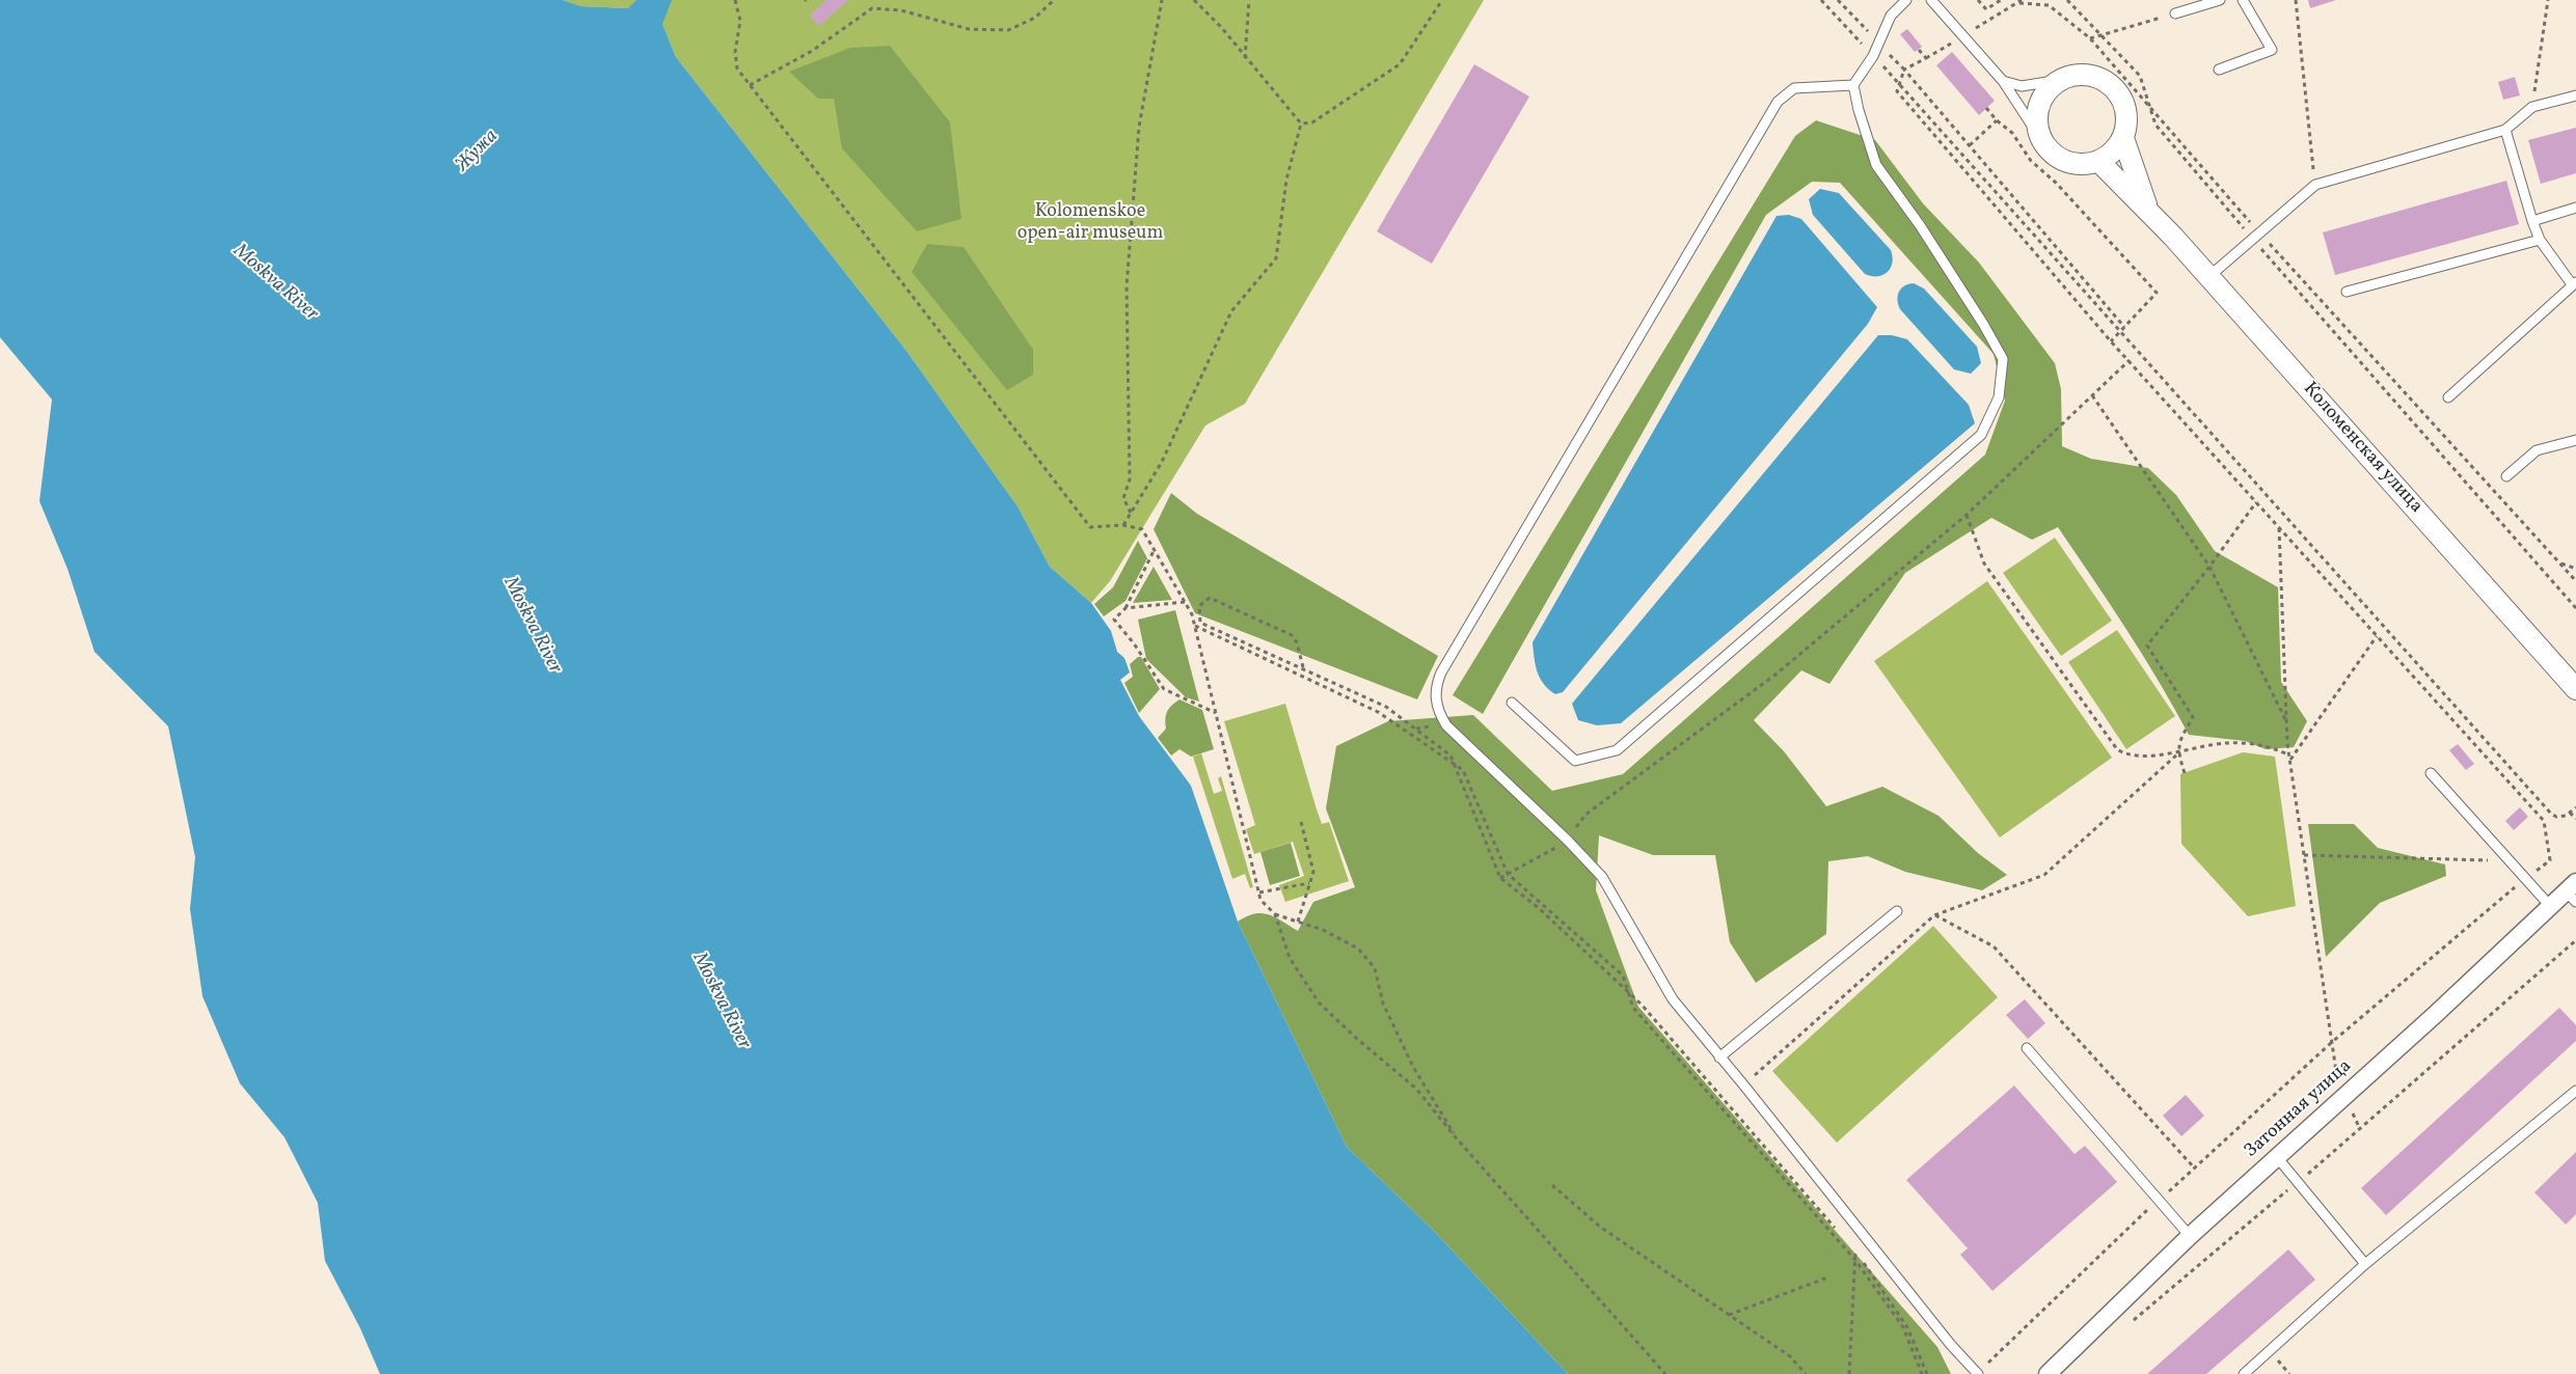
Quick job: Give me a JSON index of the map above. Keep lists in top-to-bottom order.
{
  "streets": {
    "street": ["Коломенская улица", "Затонная улица"]
  },
  "water": ["Жужа", "Moskva River"],
  "parks": ["Kolomenskoe open-air museum"]
}
